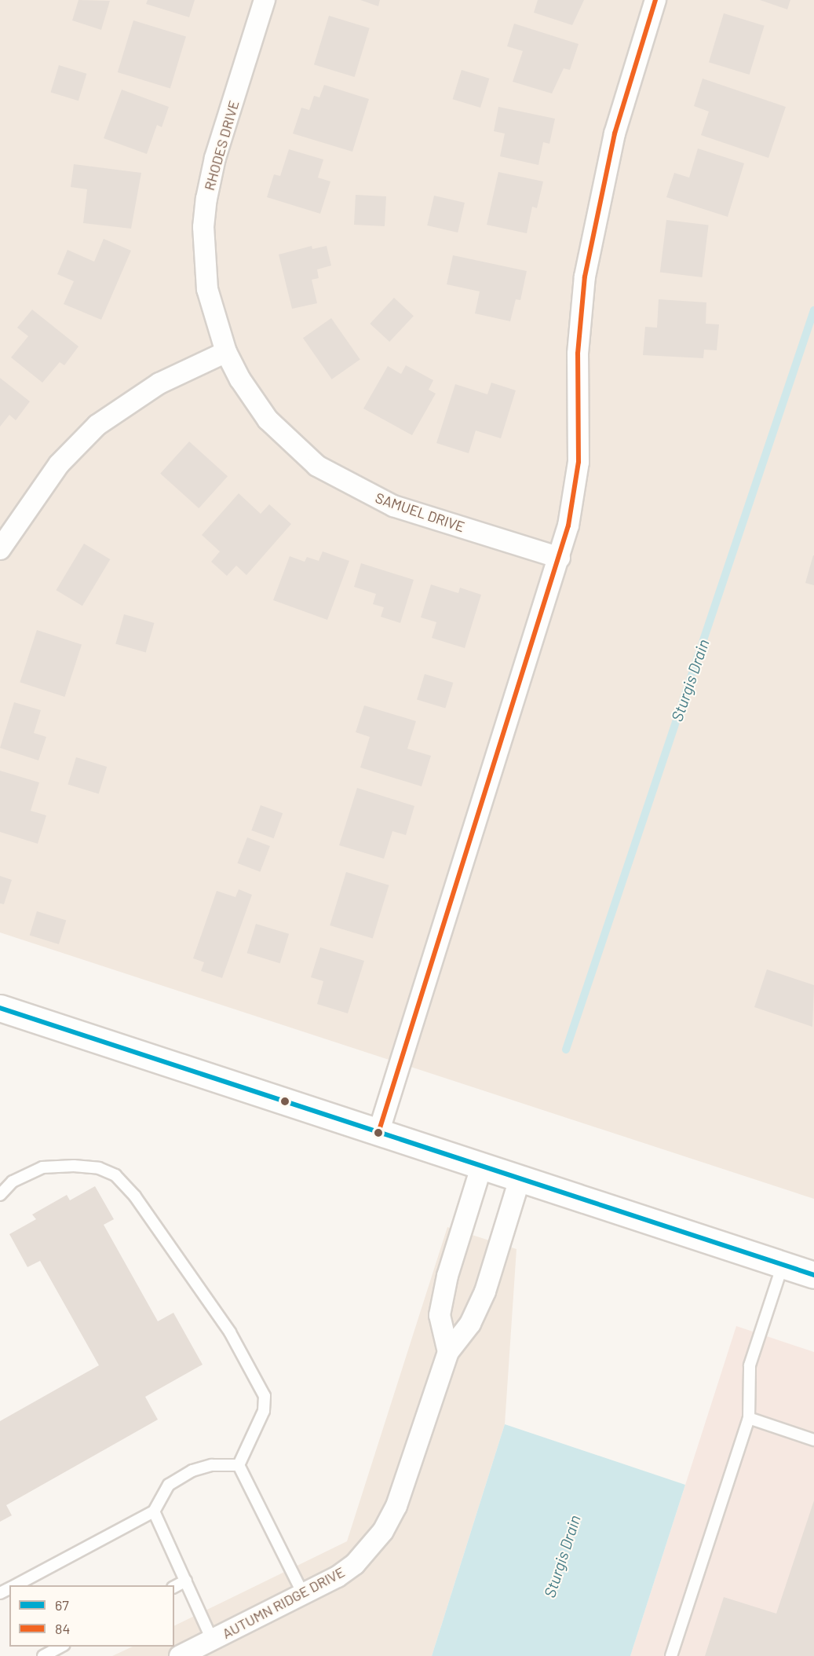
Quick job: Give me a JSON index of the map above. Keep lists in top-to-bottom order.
{
  "streets": {
    "street": ["RHODES DRIVE", "SAMUEL DRIVE", "AUTUMN RIDGE DRIVE"]
  },
  "crossings": [
    ["RHODES DRIVE", "SAMUEL DRIVE"]
  ],
  "water": ["Sturgis Drain"],
  "lines": ["transit line 84", "transit line 67"],
  "legend": ["67", "84"]
}
